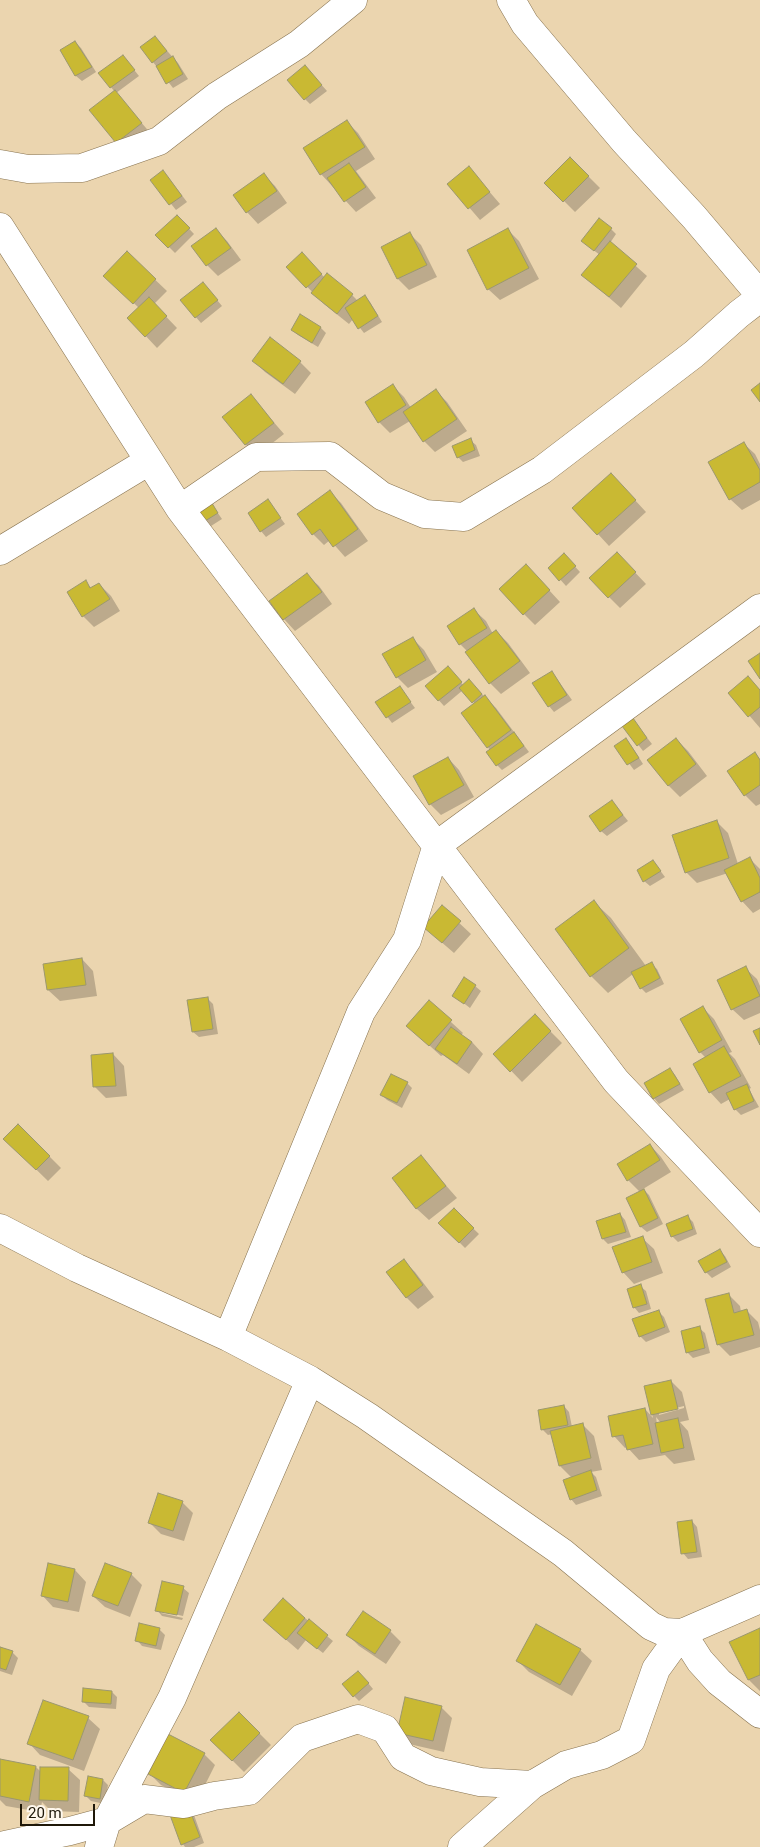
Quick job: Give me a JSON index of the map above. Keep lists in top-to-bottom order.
{
  "scale_bar": "20 m"
}
